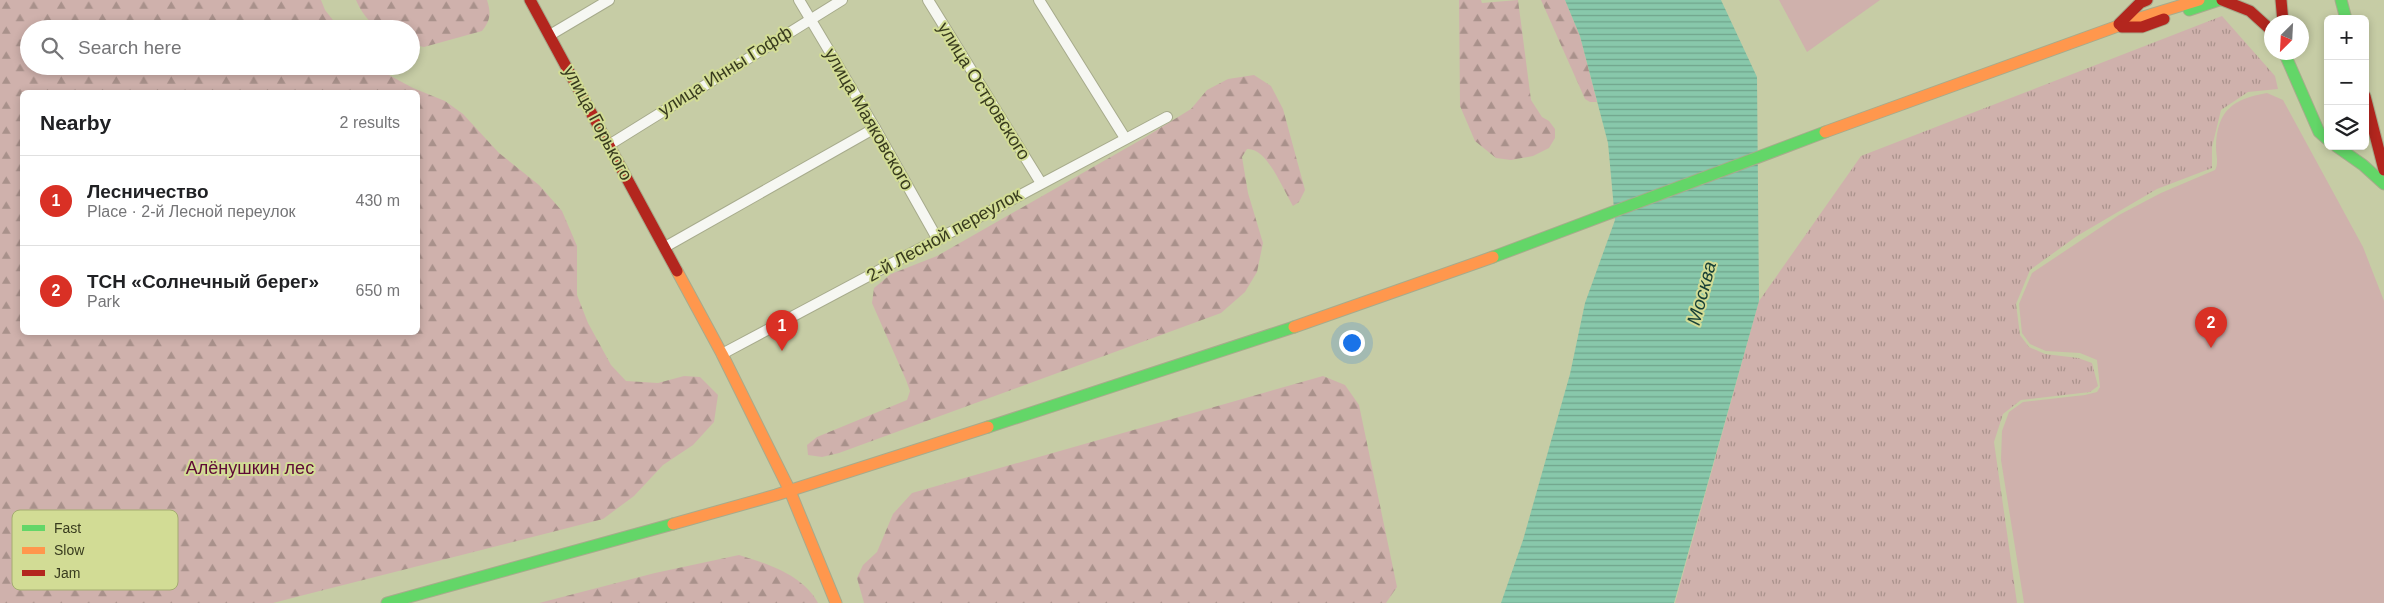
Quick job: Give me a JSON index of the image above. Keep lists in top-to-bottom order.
{
  "streets": {
    "main road": ["улица Горького"],
    "street": [
      "улица Инны Гофф",
      "улица Островского",
      "улица Маяковского",
      "2-й Лесной переулок"
    ]
  },
  "crossings": [
    ["улица Инны Гофф", "улица Маяковского"],
    ["улица Инны Гофф", "улица Горького"],
    ["улица Островского", "2-й Лесной переулок"],
    ["улица Маяковского", "2-й Лесной переулок"],
    ["улица Горького", "2-й Лесной переулок"]
  ],
  "water": ["Москва"],
  "parks": ["Алёнушкин лес"],
  "legend": ["Fast", "Slow", "Jam"],
  "north": "bottom left",
  "page": {
    "map_buttons": ["+", "−"],
    "search": "Search here",
    "heading": ["Nearby", "2 results"],
    "list": [
      {
        "mark": "1",
        "name": "Лесничество",
        "note": "Place · 2-й Лесной переулок",
        "value": "430 m"
      },
      {
        "mark": "2",
        "name": "ТСН «Солнечный берег»",
        "note": "Park",
        "value": "650 m"
      }
    ],
    "pins": ["2", "1"]
  }
}
